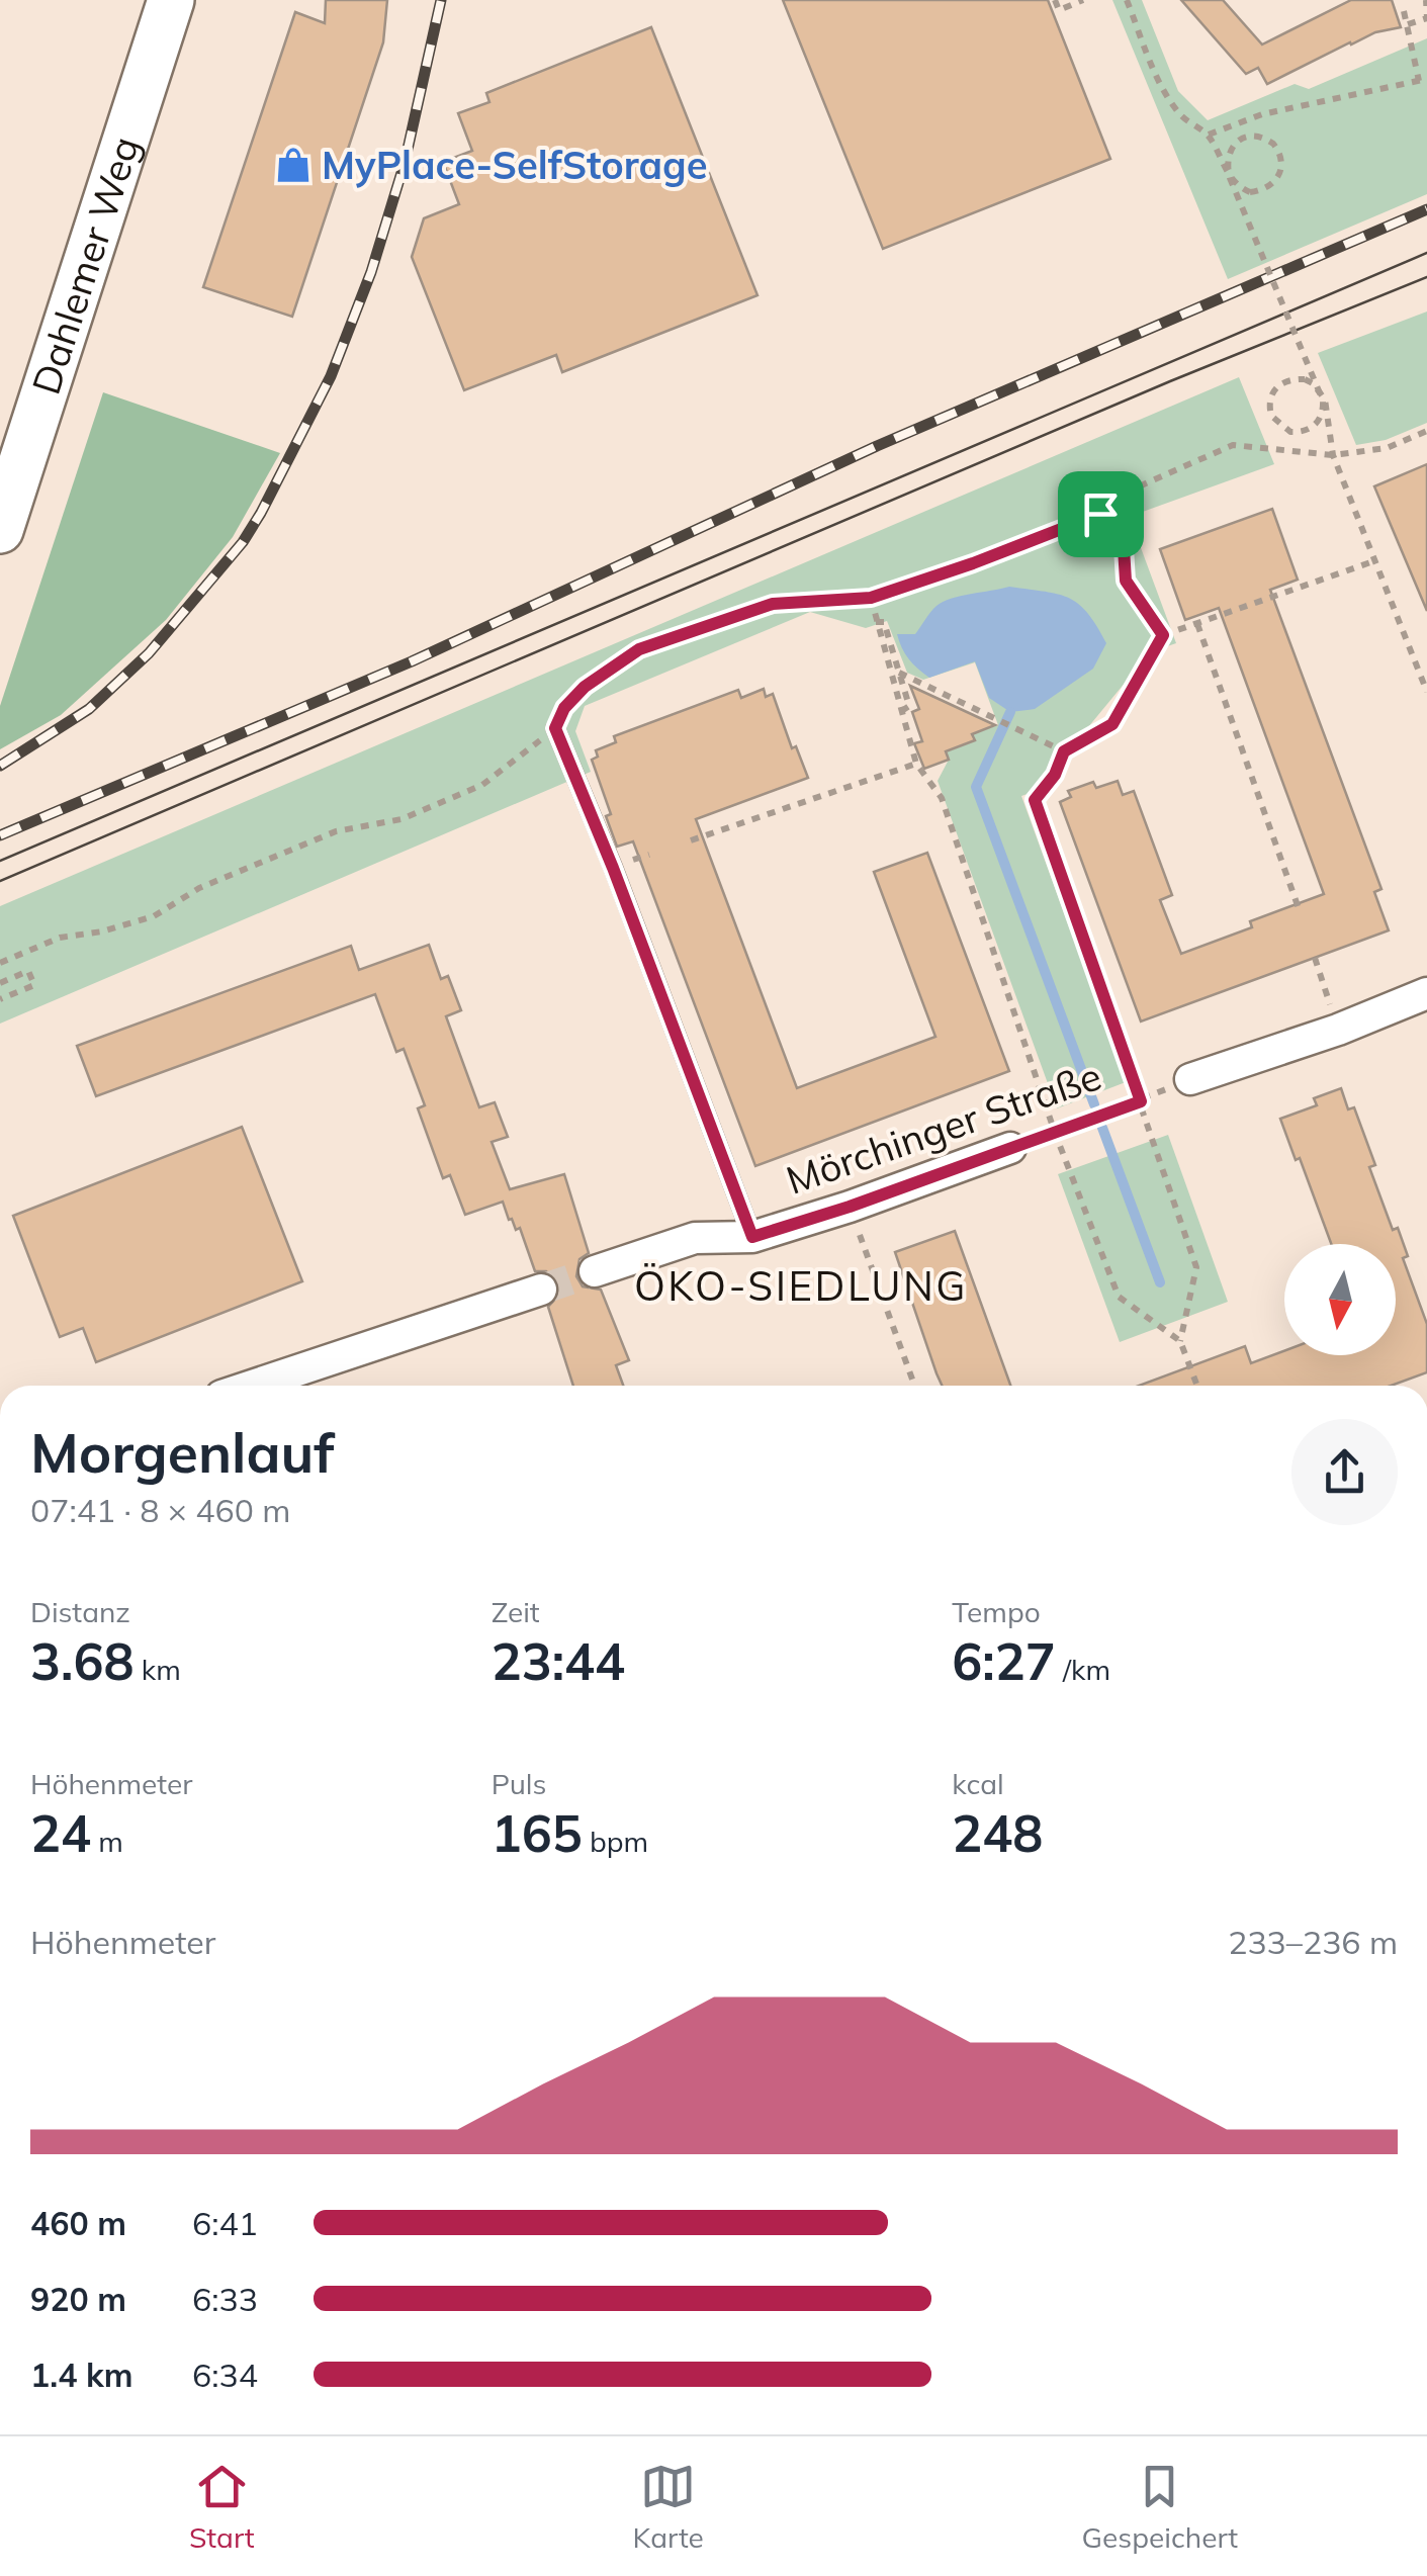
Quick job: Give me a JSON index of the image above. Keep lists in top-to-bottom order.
{
  "streets": {
    "main road": ["Dahlemer Weg"],
    "street": ["Mörchinger Straße"]
  },
  "districts": ["ÖKO-SIEDLUNG"],
  "places": {
    "shop": ["MyPlace-SelfStorage"]
  },
  "north": "bottom",
  "page": {
    "heading": ["Morgenlauf", "07:41 · 8 × 460 m"],
    "stats": [
      ["Distanz", "3.68 km"],
      ["Zeit", "23:44"],
      ["Tempo", "6:27 /km"],
      ["Höhenmeter", "24 m"],
      ["Puls", "165 bpm"],
      ["kcal", "248"]
    ],
    "chart": ["Höhenmeter", "233–236 m"],
    "list": [
      {
        "name": "460 m",
        "note": "6:41"
      },
      {
        "name": "920 m",
        "note": "6:33"
      },
      {
        "name": "1.4 km",
        "note": "6:34"
      }
    ],
    "tabs": ["Start", "Karte", "Gespeichert"]
  }
}
